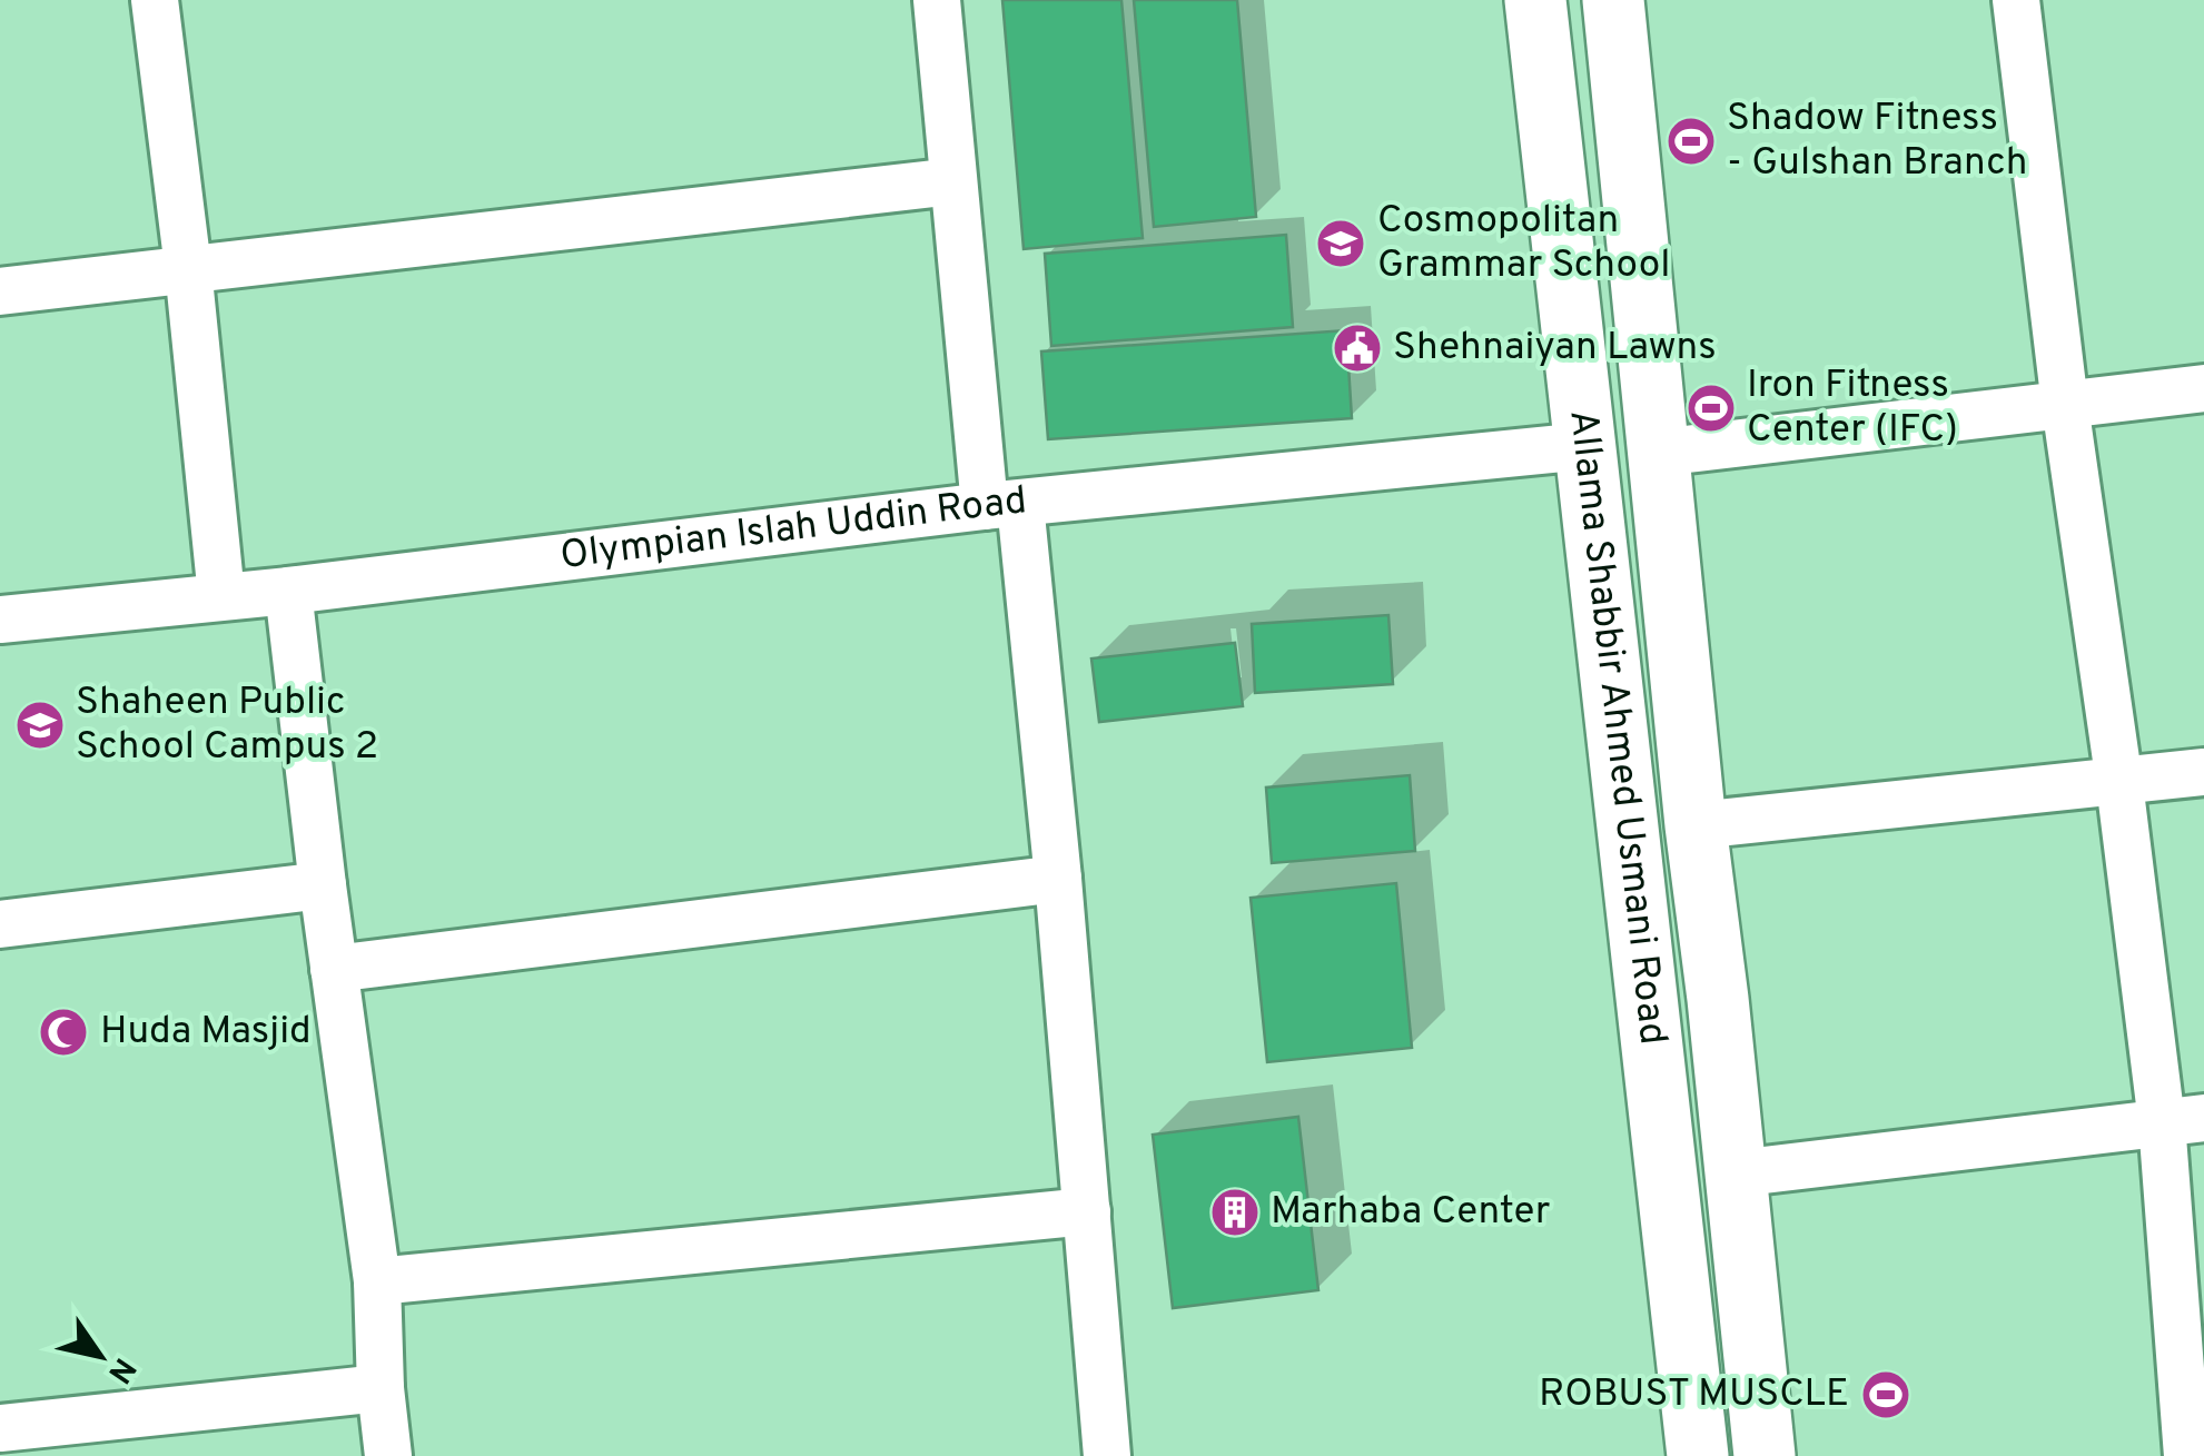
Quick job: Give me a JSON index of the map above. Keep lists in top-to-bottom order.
{
  "streets": {
    "main road": ["Allama Shabbir Ahmed Usmani Road"],
    "street": ["Olympian Islah Uddin Road"]
  },
  "crossings": [
    ["Olympian Islah Uddin Road", "Allama Shabbir Ahmed Usmani Road"]
  ],
  "places": {
    "sports": ["Shadow Fitness - Gulshan Branch", "Iron Fitness Center (IFC)", "ROBUST MUSCLE"],
    "school or university": ["Cosmopolitan Grammar School", "Shaheen Public School Campus 2"],
    "public building": ["Shehnaiyan Lawns"],
    "mosque": ["Huda Masjid"],
    "building": ["Marhaba Center"]
  },
  "north": "bottom right"
}
